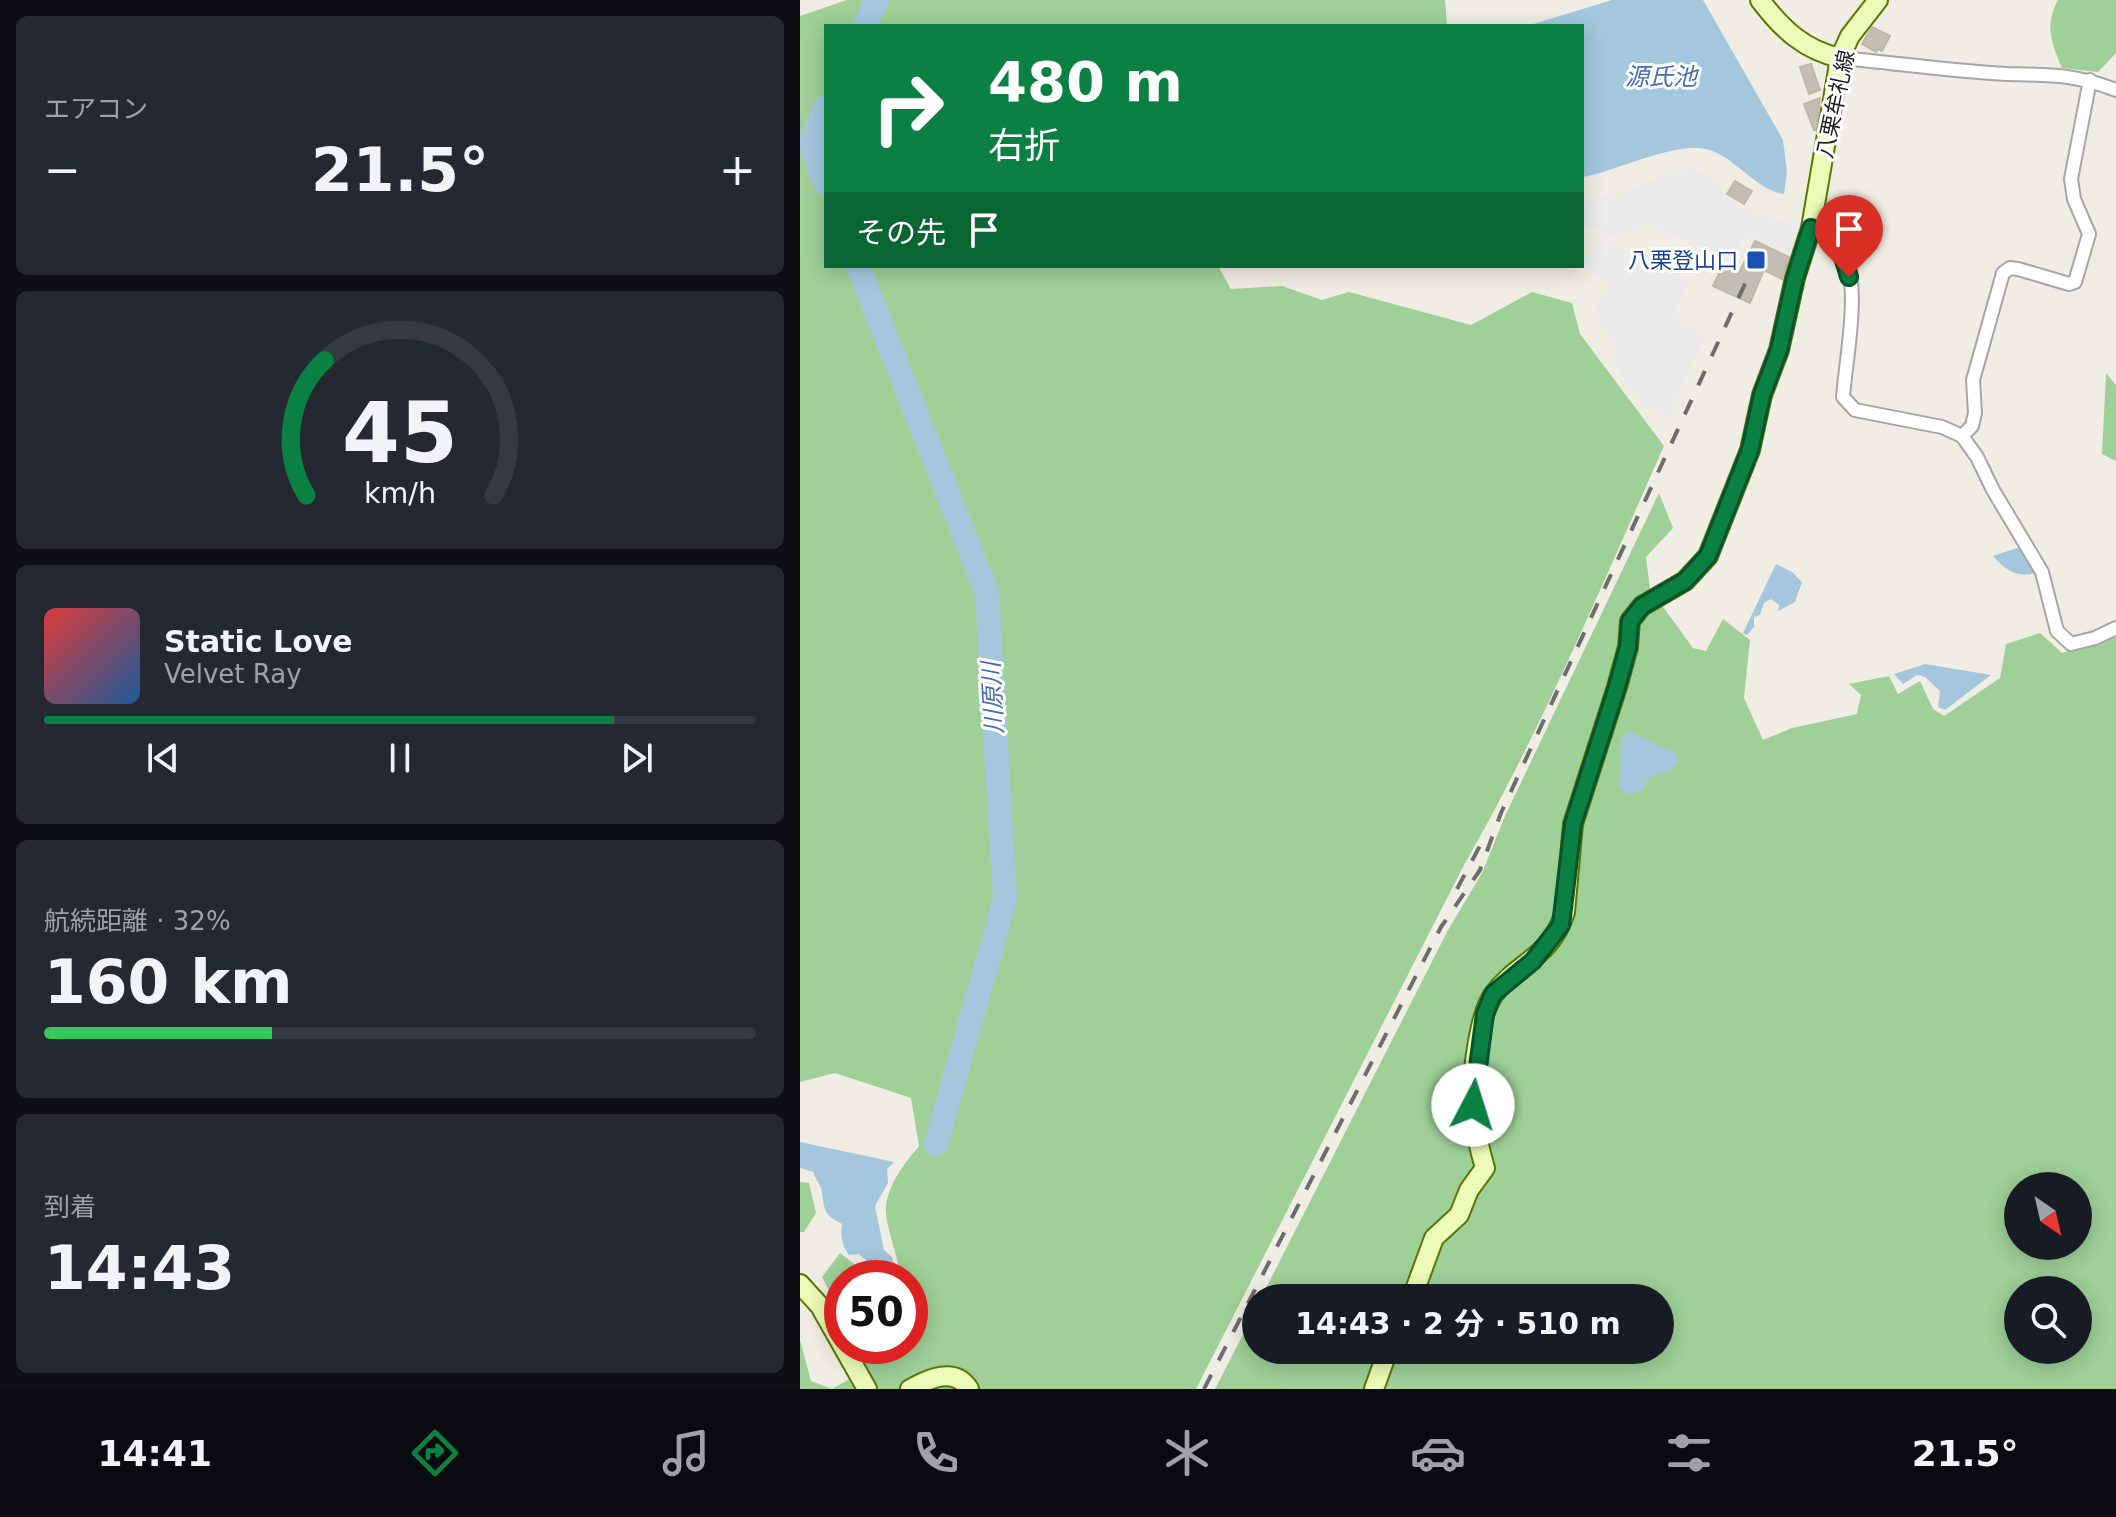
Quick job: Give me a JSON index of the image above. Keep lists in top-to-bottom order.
{
  "streets": {
    "main road": ["八栗牟礼線"]
  },
  "water": ["源氏池", "川原川"],
  "places": {
    "transit": ["八栗登山口"]
  },
  "north": "bottom right",
  "page": {
    "tile": [
      "エアコン",
      ["航続距離 · 32%", "160 km"],
      ["到着", "14:43"]
    ],
    "turn": ["480 m", "右折"],
    "heat": ["−", "21.5°", "+"],
    "then": "その先",
    "song": ["Static Love", "Velvet Ray"],
    "limit": "50",
    "trip": "14:43 · 2 分 · 510 m",
    "tabs": ["14:41", "21.5°"],
    "gauge": ["45", "km/h"]
  }
}
